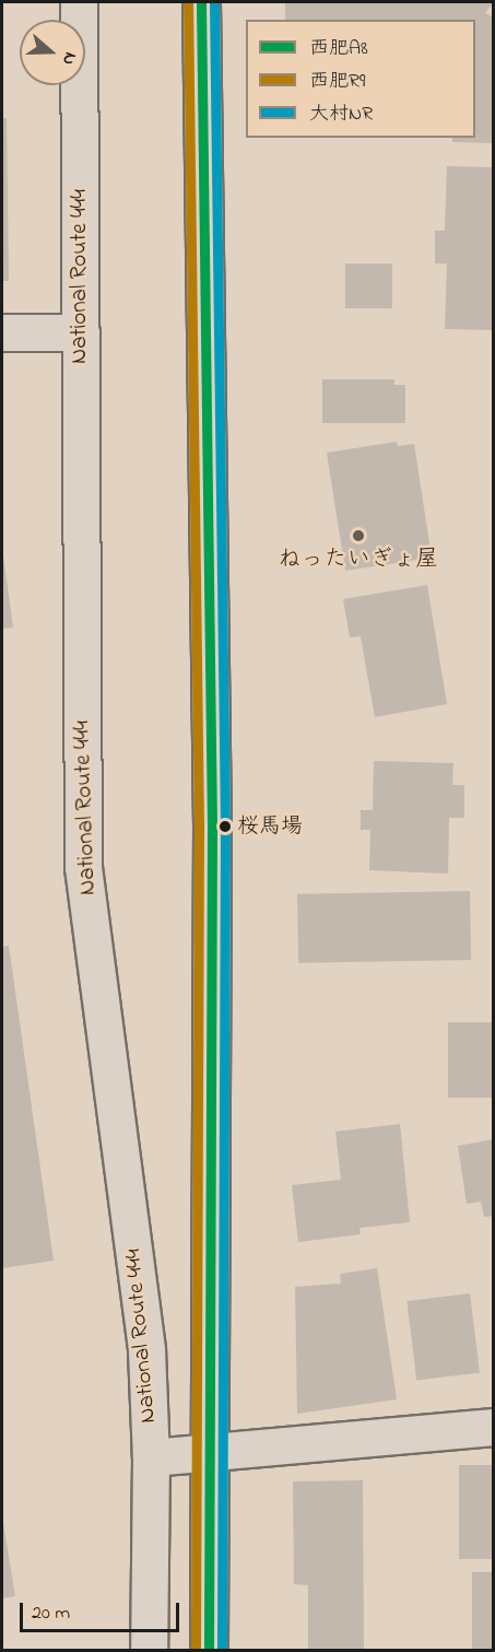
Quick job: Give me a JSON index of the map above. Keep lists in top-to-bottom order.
{
  "streets": {
    "main road": ["National Route 444"]
  },
  "places": ["ねったいぎょ屋", "桜馬場"],
  "lines": ["transit line 西肥A8", "transit line 西肥R9", "transit line 大村NR"],
  "legend": ["西肥A8", "西肥R9", "大村NR"],
  "scale_bar": "20 m",
  "north": "right"
}
